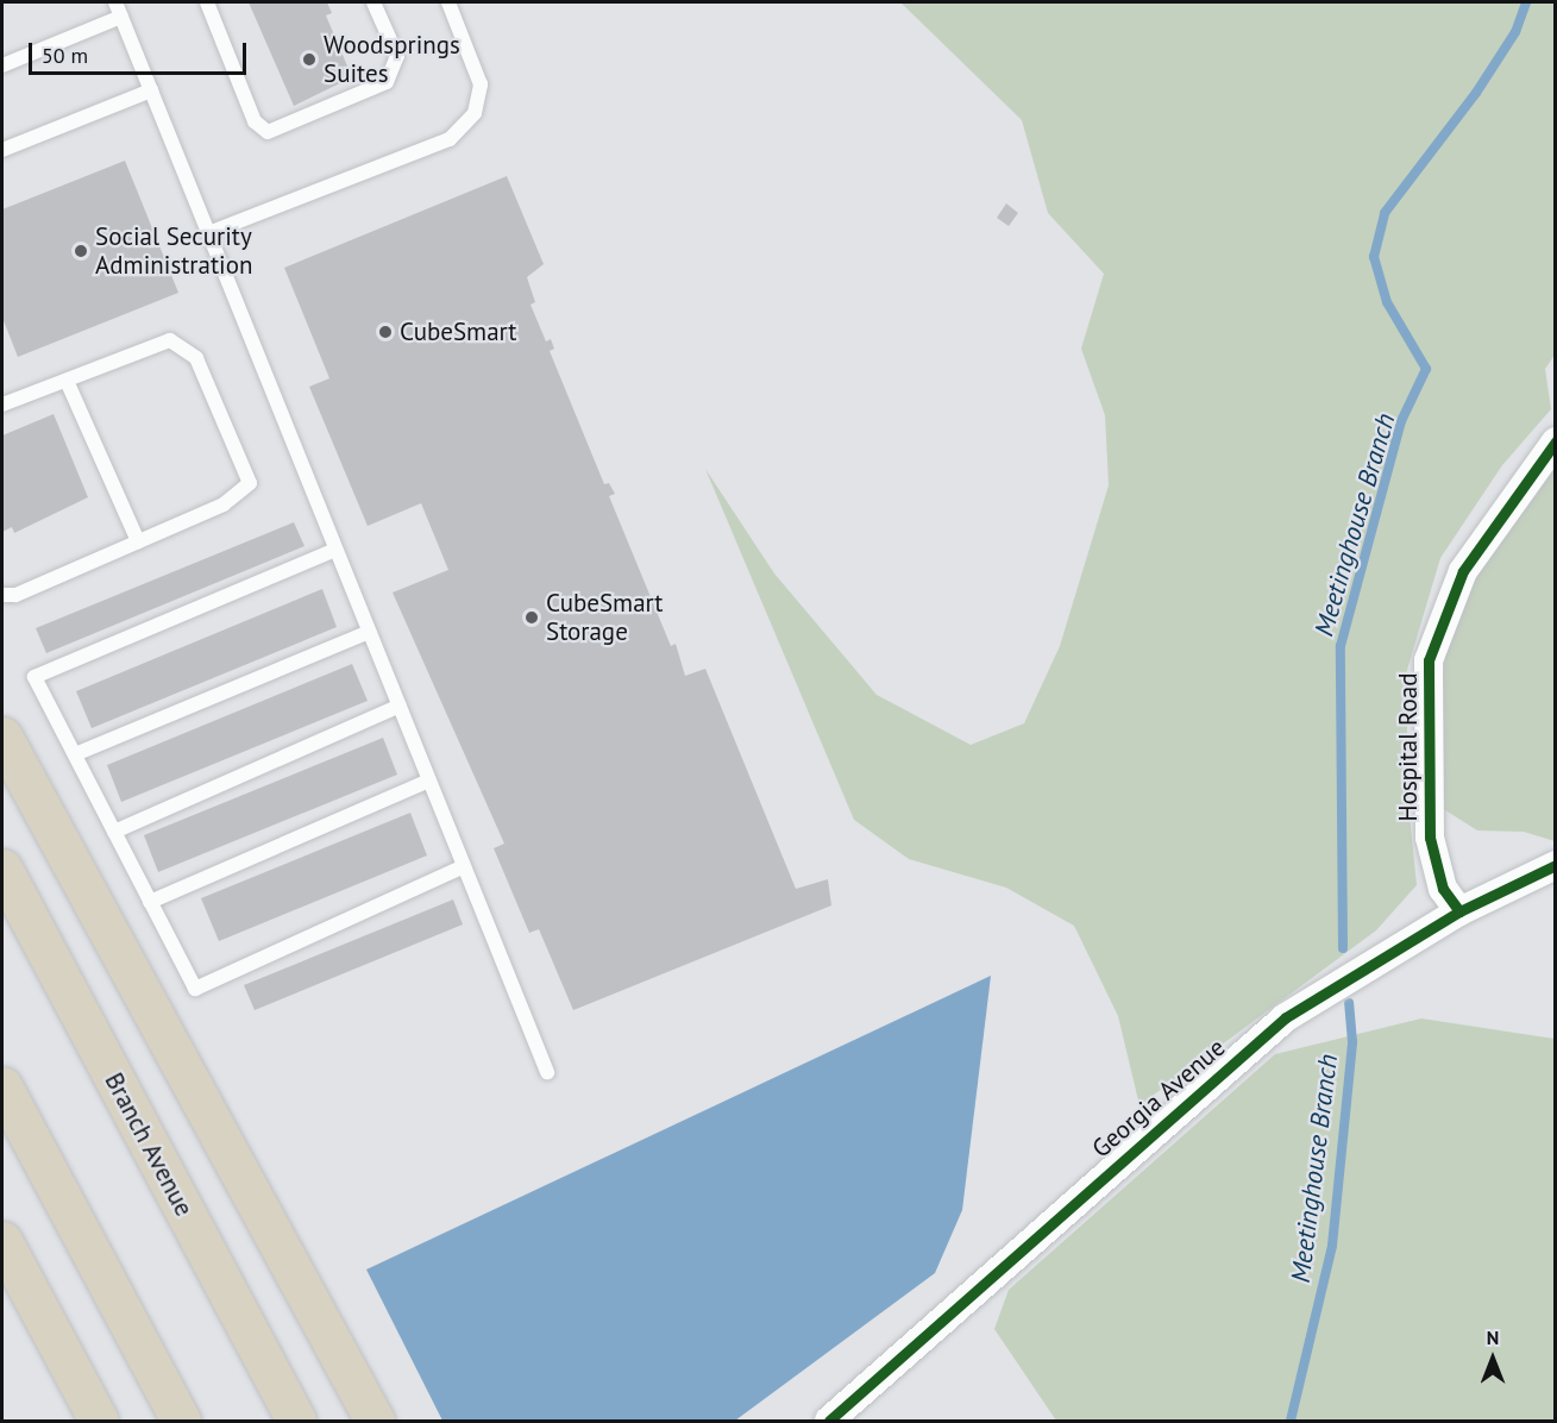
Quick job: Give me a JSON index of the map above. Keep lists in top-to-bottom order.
{
  "streets": {
    "highway": ["Branch Avenue"],
    "street": ["Hospital Road", "Georgia Avenue"]
  },
  "crossings": [
    ["Hospital Road", "Georgia Avenue"]
  ],
  "water": ["Meetinghouse Branch"],
  "places": [
    "Woodsprings Suites",
    "Social Security Administration",
    "CubeSmart",
    "CubeSmart Storage"
  ],
  "scale_bar": "50 m",
  "north": "top"
}
